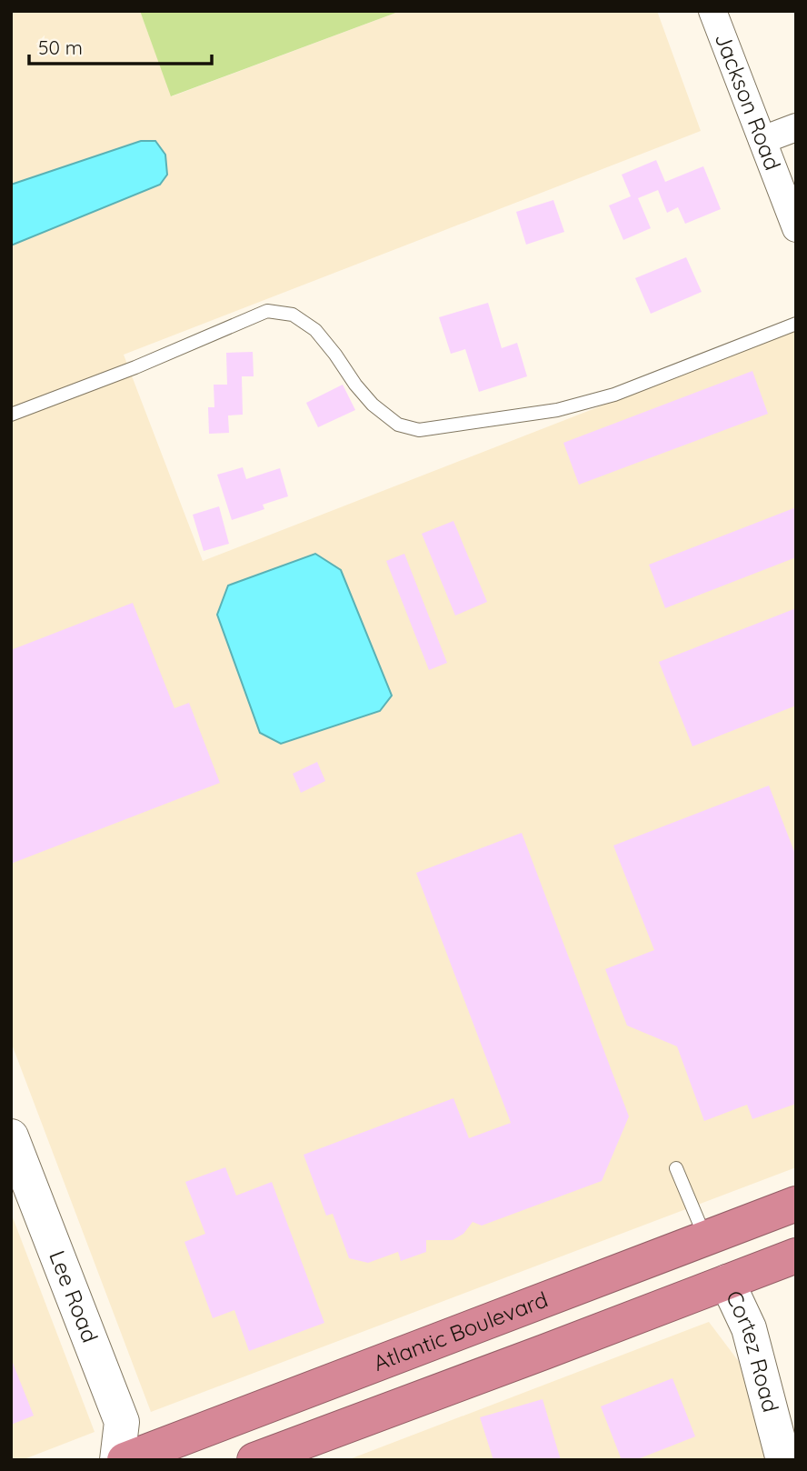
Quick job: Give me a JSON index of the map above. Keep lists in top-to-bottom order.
{
  "streets": {
    "highway": ["Atlantic Boulevard"],
    "street": ["Jackson Road", "Lee Road", "Cortez Road"]
  },
  "scale_bar": "50 m"
}
